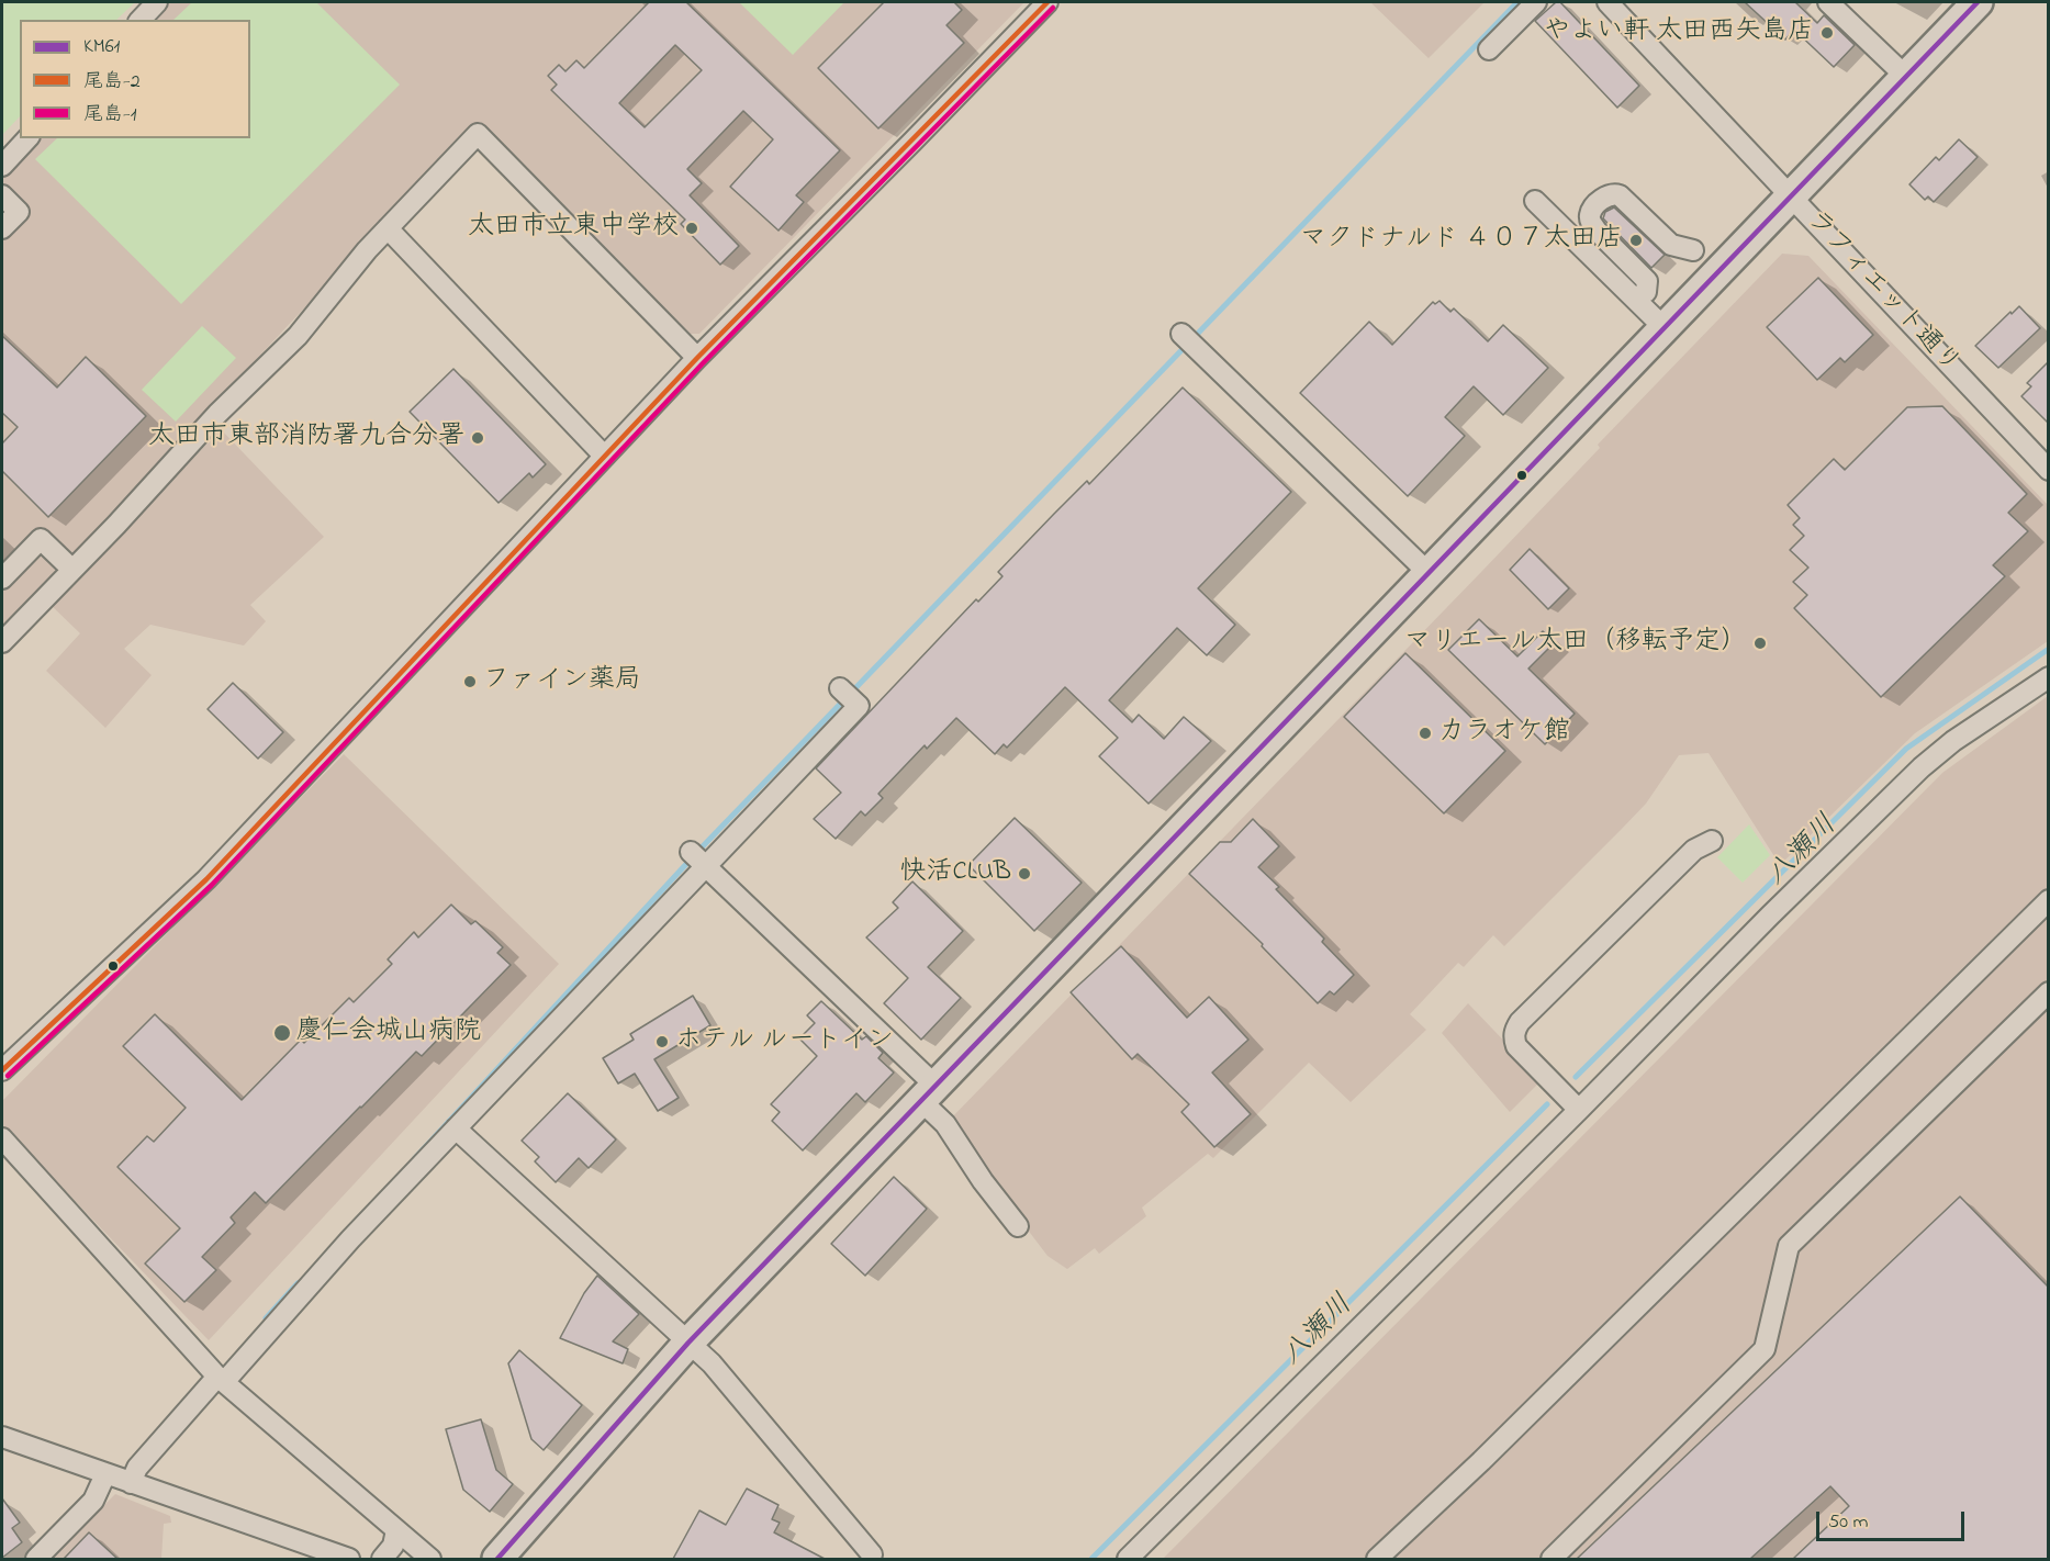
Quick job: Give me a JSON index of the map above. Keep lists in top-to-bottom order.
{
  "streets": {
    "street": ["ラフィエット通り"]
  },
  "water": ["八瀬川"],
  "places": [
    "やよい軒 太田西矢島店",
    "太田市立東中学校",
    "マクドナルド ４０７太田店",
    "太田市東部消防署九合分署",
    "マリエール太田（移転予定）",
    "ファイン薬局",
    "カラオケ館",
    "快活CLUB",
    "慶仁会城山病院",
    "ホテル ルートイン"
  ],
  "lines": ["transit line KM61", "transit line 尾島-2", "transit line 尾島-1"],
  "legend": ["KM61", "尾島-2", "尾島-1"],
  "scale_bar": "50 m"
}
